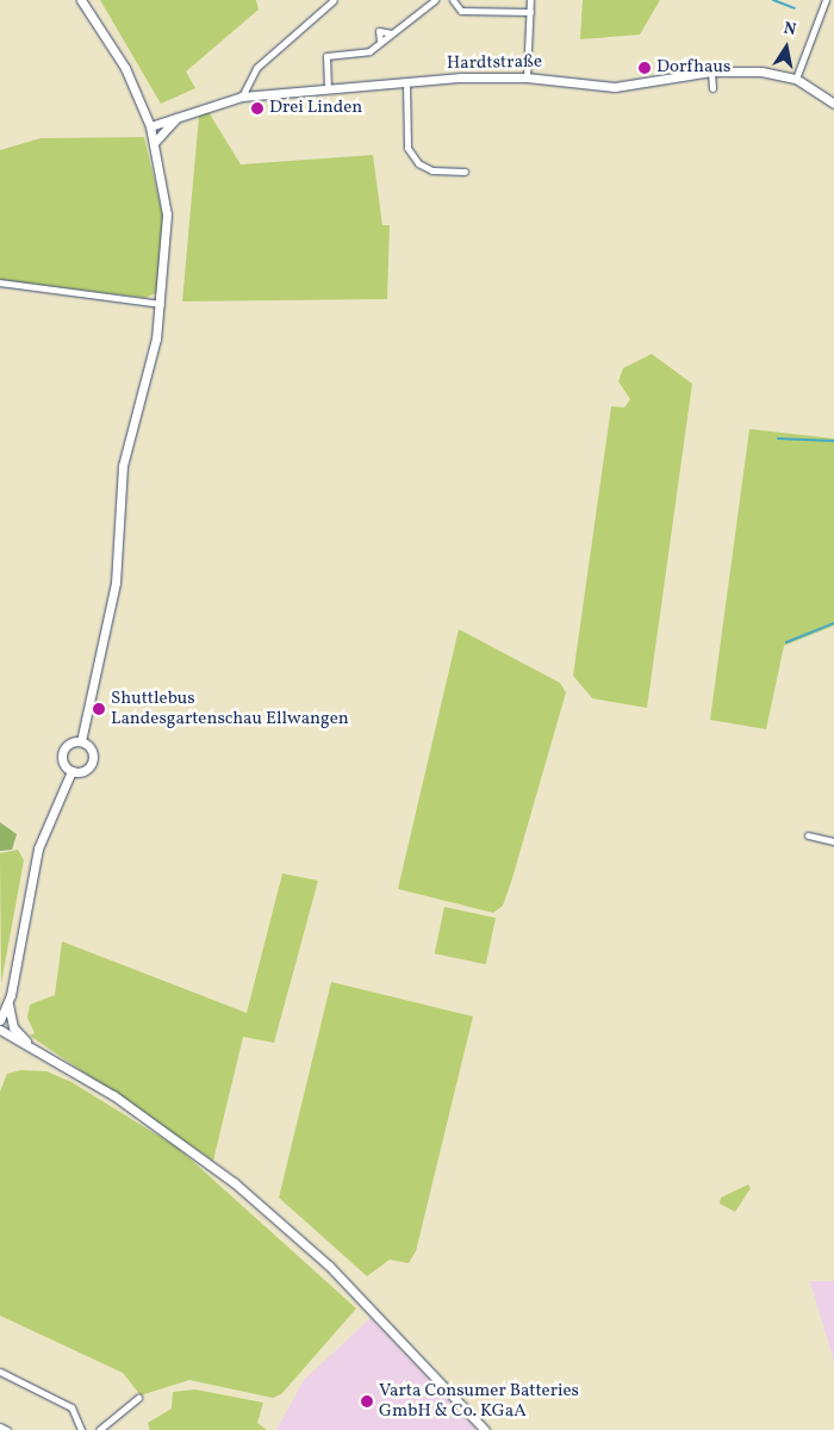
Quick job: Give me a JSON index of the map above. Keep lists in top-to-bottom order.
{
  "streets": {
    "main road": ["Hardtstraße"]
  },
  "places": [
    "Dorfhaus",
    "Drei Linden",
    "Shuttlebus Landesgartenschau Ellwangen",
    "Varta Consumer Batteries GmbH & Co. KGaA"
  ],
  "north": "top"
}
